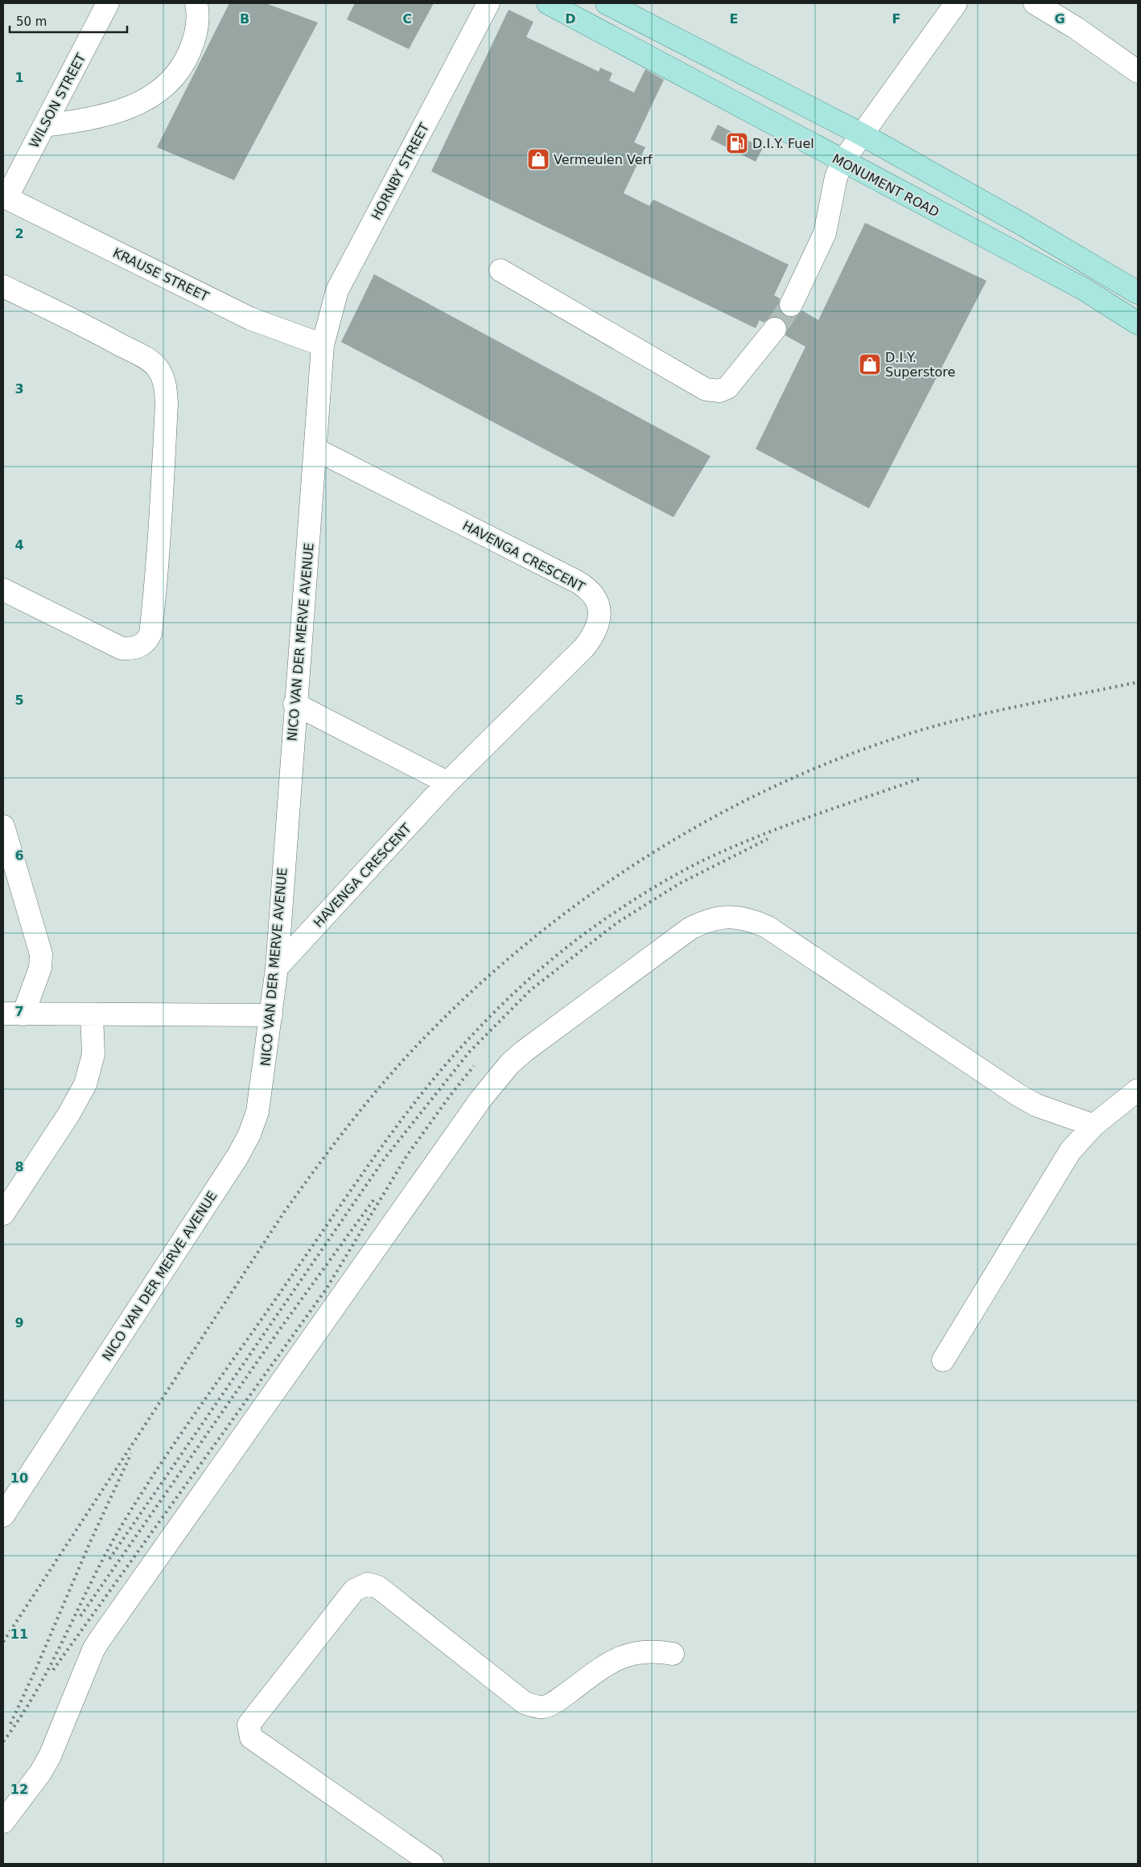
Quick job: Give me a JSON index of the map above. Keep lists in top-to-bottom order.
{
  "streets": {
    "main road": ["MONUMENT ROAD"],
    "street": [
      "WILSON STREET",
      "HORNBY STREET",
      "KRAUSE STREET",
      "HAVENGA CRESCENT",
      "NICO VAN DER MERVE AVENUE"
    ]
  },
  "crossings": [
    ["WILSON STREET", "KRAUSE STREET"],
    ["HORNBY STREET", "KRAUSE STREET"],
    ["HORNBY STREET", "NICO VAN DER MERVE AVENUE"],
    ["KRAUSE STREET", "NICO VAN DER MERVE AVENUE"],
    ["HAVENGA CRESCENT", "NICO VAN DER MERVE AVENUE"]
  ],
  "places": {
    "fuel station": ["D.I.Y. Fuel"],
    "shop": ["Vermeulen Verf", "D.I.Y. Superstore"]
  },
  "scale_bar": "50 m",
  "grid": {
    "columns": [
      "B",
      "C",
      "D",
      "E",
      "F",
      "G"
    ],
    "rows": [
      "1",
      "2",
      "3",
      "4",
      "5",
      "6",
      "7",
      "8",
      "9",
      "10",
      "11",
      "12"
    ]
  }
}
